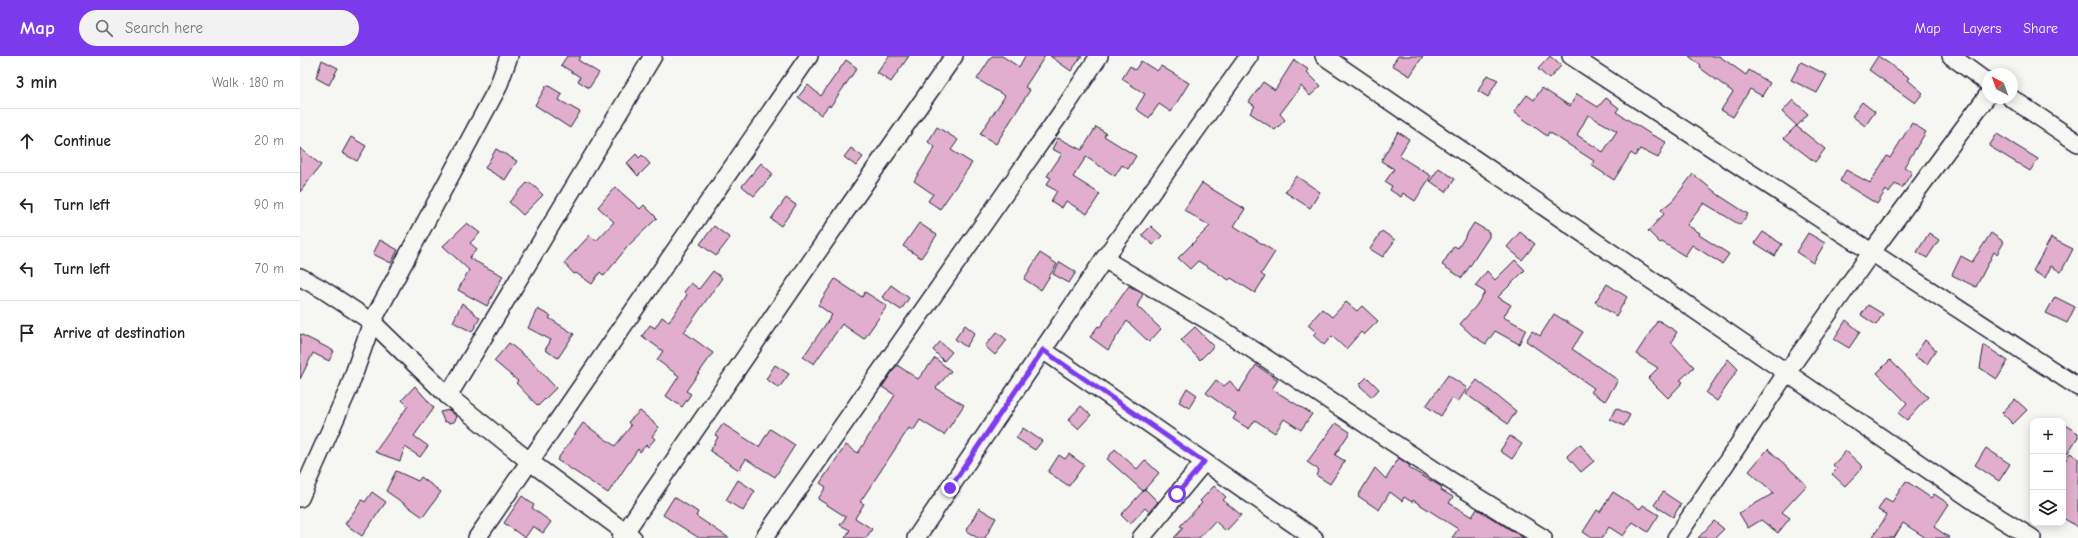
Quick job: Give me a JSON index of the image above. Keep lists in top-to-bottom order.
{
  "north": "top left",
  "page": {
    "header": "Map",
    "search": "Search here",
    "nav": ["Map", "Layers", "Share"],
    "heading": ["3 min", "Walk · 180 m"],
    "list": [
      ["Continue", "20 m"],
      ["Turn left", "90 m"],
      ["Turn left", "70 m"],
      "Arrive at destination"
    ],
    "map_buttons": ["+", "−"]
  }
}
